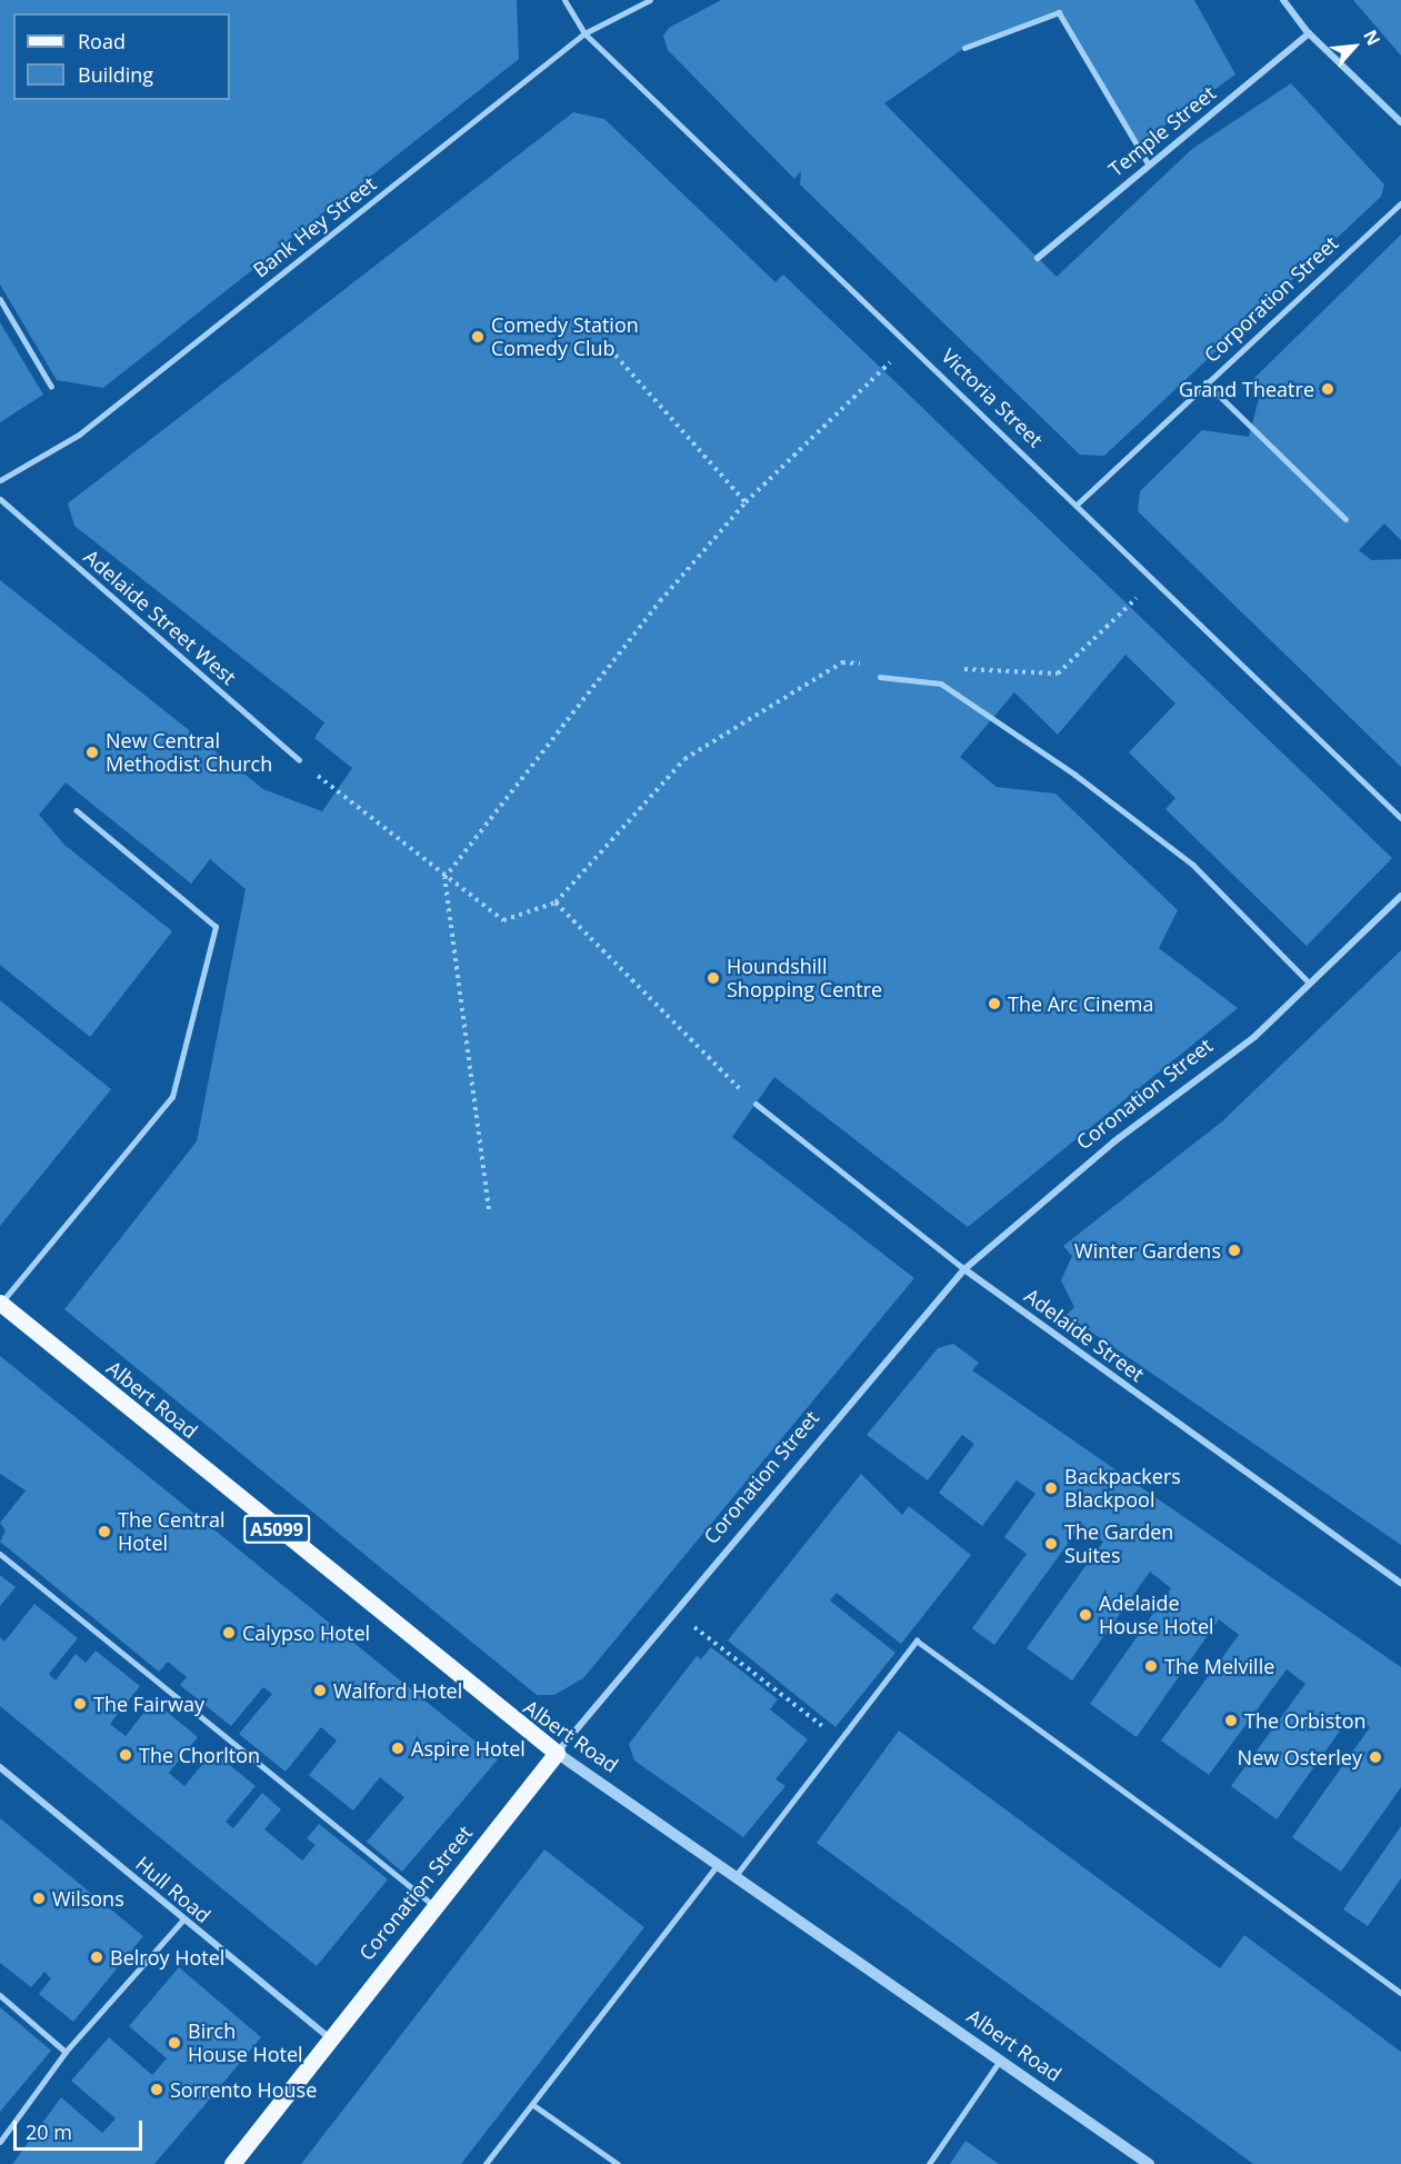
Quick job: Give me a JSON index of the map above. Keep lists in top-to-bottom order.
{
  "streets": {
    "main road": ["Coronation Street", "Albert Road", "A5099"],
    "street": [
      "Temple Street",
      "Bank Hey Street",
      "Corporation Street",
      "Victoria Street",
      "Adelaide Street West",
      "Adelaide Street",
      "Hull Road"
    ]
  },
  "crossings": [
    ["Bank Hey Street", "Victoria Street"],
    ["Corporation Street", "Victoria Street"],
    ["Coronation Street", "Adelaide Street"],
    ["Coronation Street", "Albert Road"],
    ["Coronation Street", "Hull Road"]
  ],
  "places": [
    "Comedy Station Comedy Club",
    "Grand Theatre",
    "New Central Methodist Church",
    "Houndshill Shopping Centre",
    "The Arc Cinema",
    "Winter Gardens",
    "Backpackers Blackpool",
    "The Central Hotel",
    "The Garden Suites",
    "Adelaide House Hotel",
    "Calypso Hotel",
    "The Melville",
    "Walford Hotel",
    "The Fairway",
    "The Orbiston",
    "Aspire Hotel",
    "The Chorlton",
    "New Osterley",
    "Wilsons",
    "Belroy Hotel",
    "Birch House Hotel",
    "Sorrento House"
  ],
  "legend": ["Road", "Building"],
  "scale_bar": "20 m",
  "north": "top right"
}
